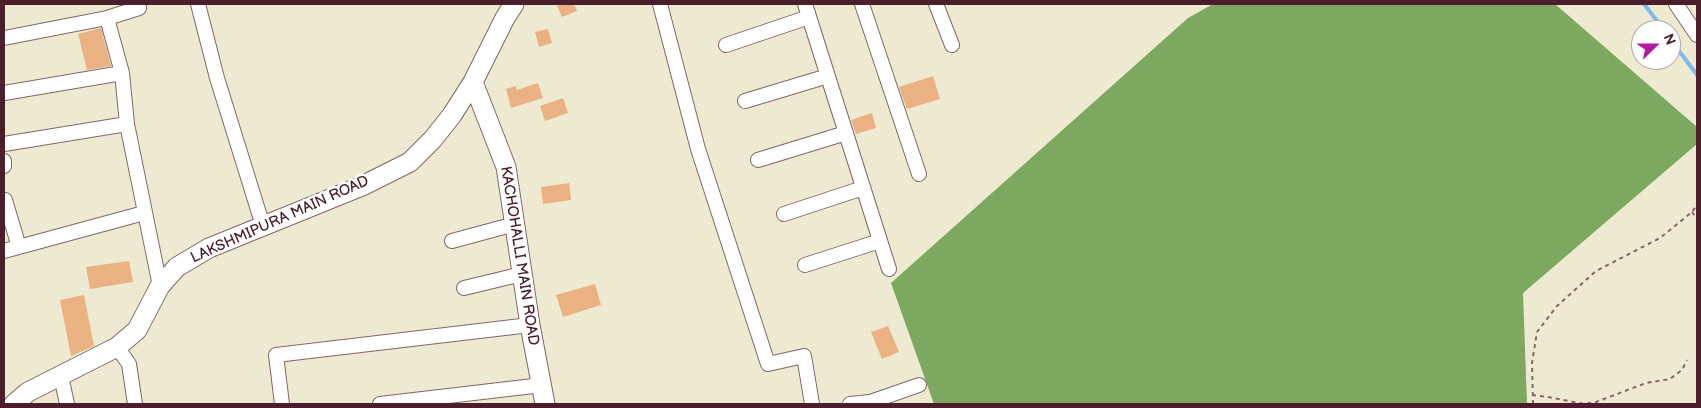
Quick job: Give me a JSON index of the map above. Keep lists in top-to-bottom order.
{
  "streets": {
    "main road": ["LAKSHMIPURA MAIN ROAD", "KACHOHALLI MAIN ROAD"]
  },
  "crossings": [
    ["LAKSHMIPURA MAIN ROAD", "KACHOHALLI MAIN ROAD"]
  ],
  "north": "right"
}
